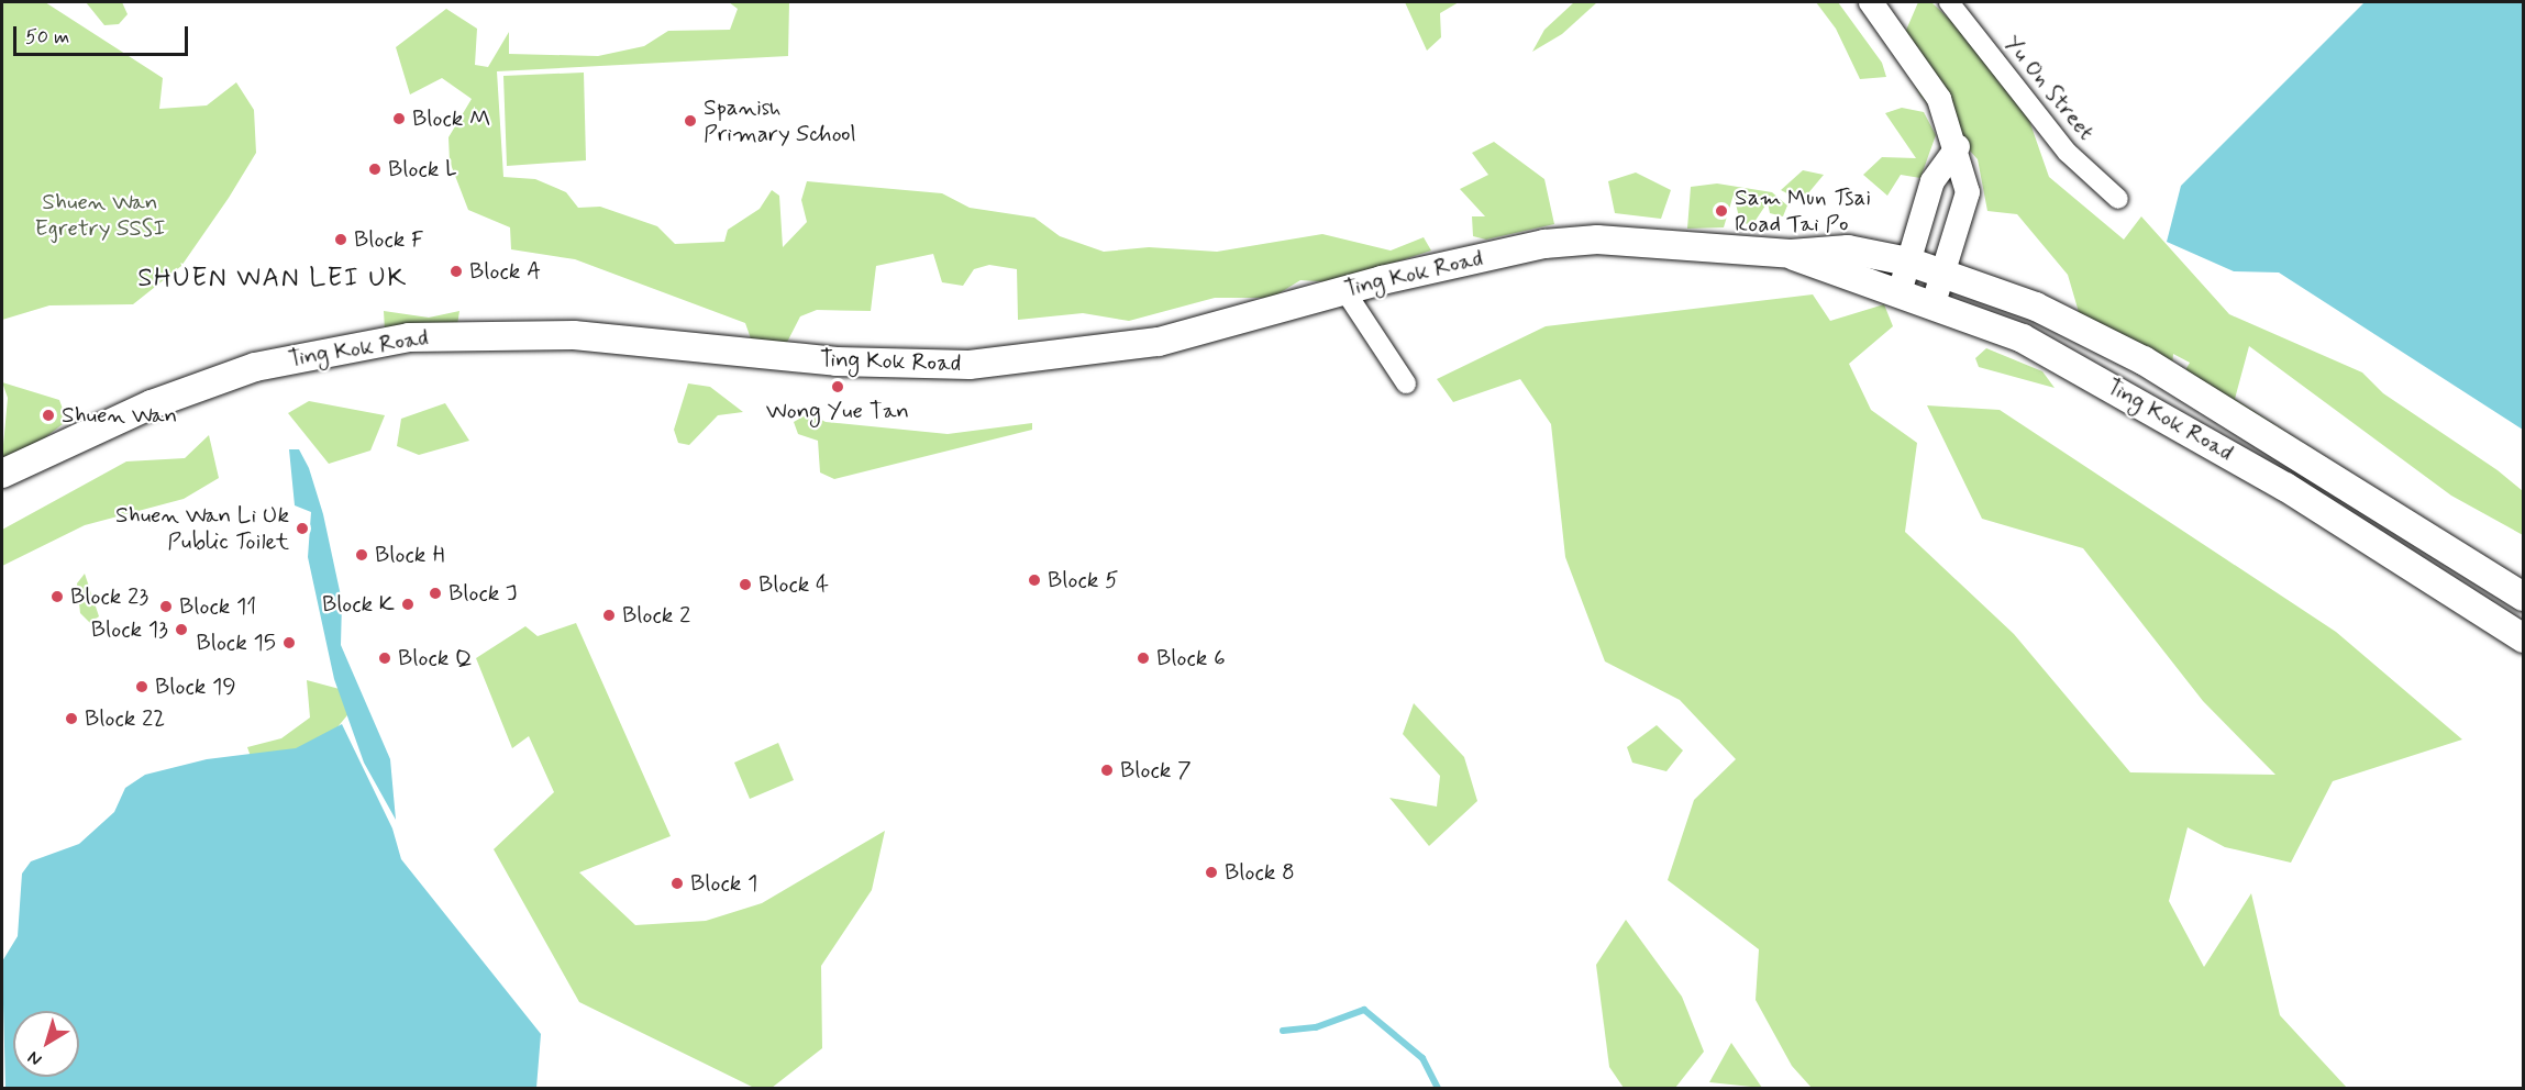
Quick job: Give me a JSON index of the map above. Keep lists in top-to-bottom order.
{
  "streets": {
    "main road": ["Ting Kok Road"],
    "street": ["Yu On Street"]
  },
  "districts": ["SHUEN WAN LEI UK"],
  "parks": ["Shuen Wan Egretry SSSI"],
  "places": [
    "Block M",
    "Spanish Primary School",
    "Block L",
    "Sam Mun Tsai Road Tai Po",
    "Block F",
    "Block A",
    "Wong Yue Tan",
    "Shuen Wan",
    "Shuen Wan Li Uk Public Toilet",
    "Block H",
    "Block 5",
    "Block 4",
    "Block J",
    "Block 23",
    "Block K",
    "Block 11",
    "Block 2",
    "Block 13",
    "Block 15",
    "Block Q",
    "Block 6",
    "Block 19",
    "Block 22",
    "Block 7",
    "Block 8",
    "Block 1"
  ],
  "scale_bar": "50 m",
  "north": "bottom left"
}
